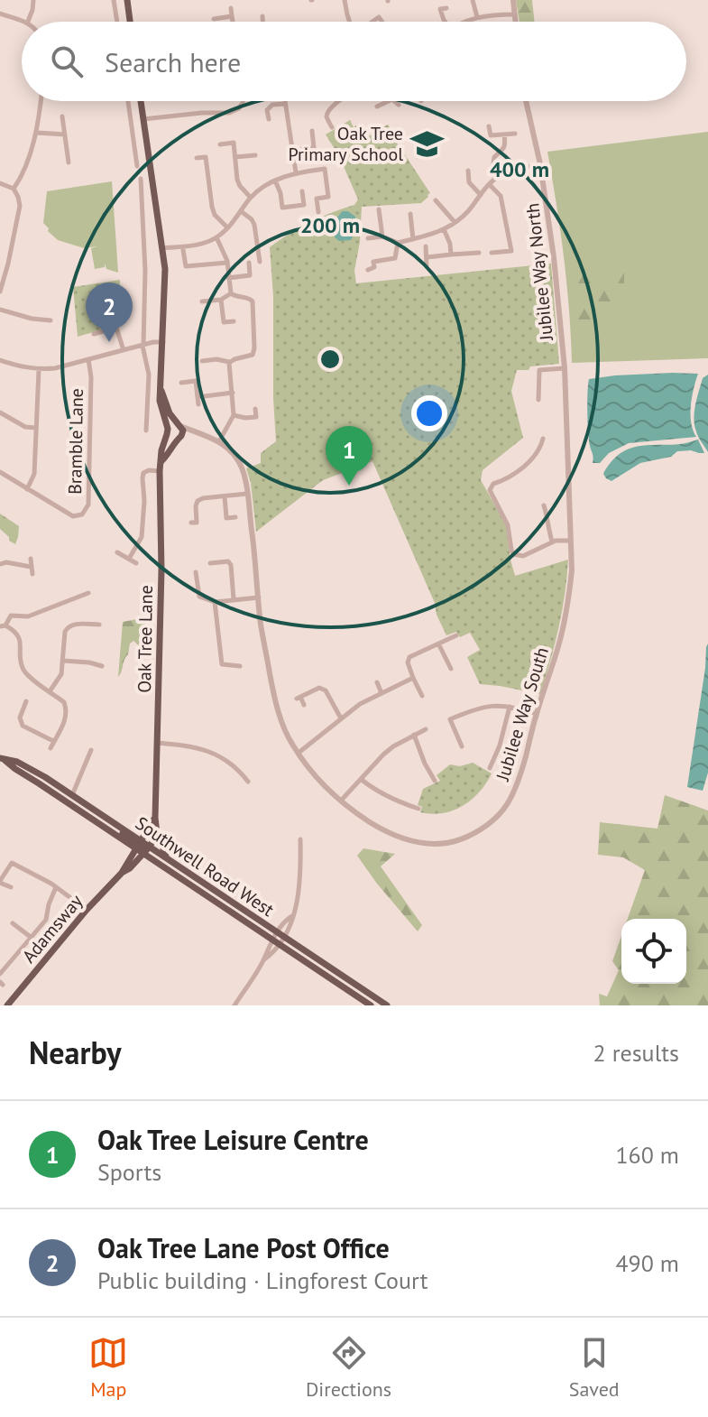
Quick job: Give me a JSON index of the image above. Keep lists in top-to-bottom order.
{
  "streets": {
    "main road": ["Oak Tree Lane", "Southwell Road West", "Adamsway"],
    "street": ["Jubilee Way North", "Bramble Lane", "Jubilee Way South"]
  },
  "crossings": [
    ["Jubilee Way North", "Jubilee Way South"],
    ["Oak Tree Lane", "Jubilee Way South"],
    ["Oak Tree Lane", "Southwell Road West"],
    ["Oak Tree Lane", "Adamsway"],
    ["Southwell Road West", "Adamsway"]
  ],
  "places": {
    "school or university": ["Oak Tree Primary School"]
  },
  "page": {
    "search": "Search here",
    "pins": ["2", "1"],
    "heading": ["Nearby", "2 results"],
    "list": [
      {
        "mark": "1",
        "name": "Oak Tree Leisure Centre",
        "note": "Sports",
        "value": "160 m"
      },
      {
        "mark": "2",
        "name": "Oak Tree Lane Post Office",
        "note": "Public building · Lingforest Court",
        "value": "490 m"
      }
    ],
    "nav": ["Map", "Directions", "Saved"]
  },
  "rings": ["400 m", "200 m"]
}
